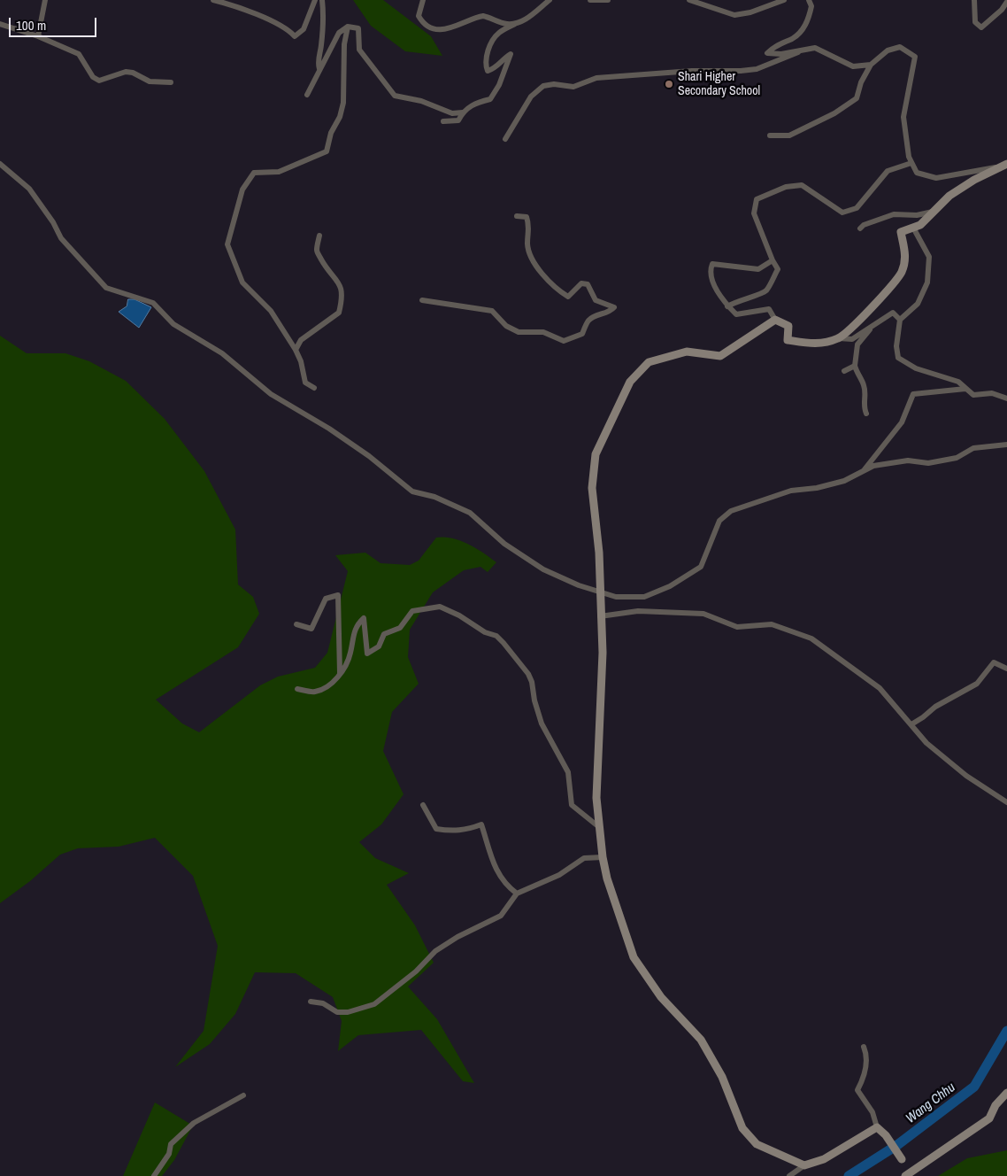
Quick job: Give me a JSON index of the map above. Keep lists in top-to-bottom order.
{
  "water": ["Wang Chhu"],
  "places": ["Shari Higher Secondary School"],
  "scale_bar": "100 m"
}
